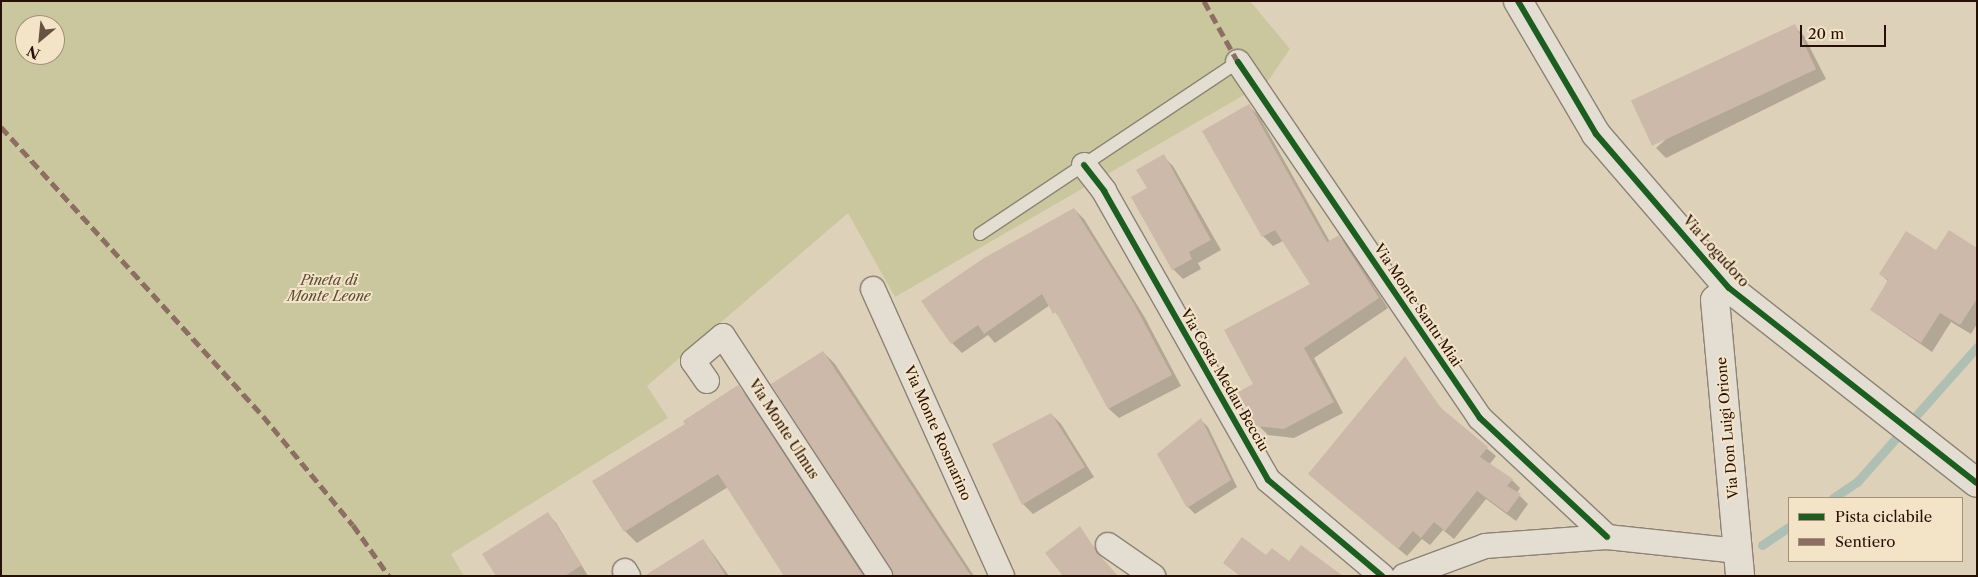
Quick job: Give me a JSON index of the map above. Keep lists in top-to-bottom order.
{
  "streets": {
    "street": [
      "Via Logudoro",
      "Via Monte Santu Miai",
      "Via Costa Medau Becciu",
      "Via Don Luigi Orione",
      "Via Monte Ulmus",
      "Via Monte Rosmarino"
    ]
  },
  "crossings": [
    ["Via Logudoro", "Via Don Luigi Orione"]
  ],
  "parks": ["Pineta di Monte Leone"],
  "legend": ["Pista ciclabile", "Sentiero"],
  "scale_bar": "20 m",
  "north": "bottom left"
}
